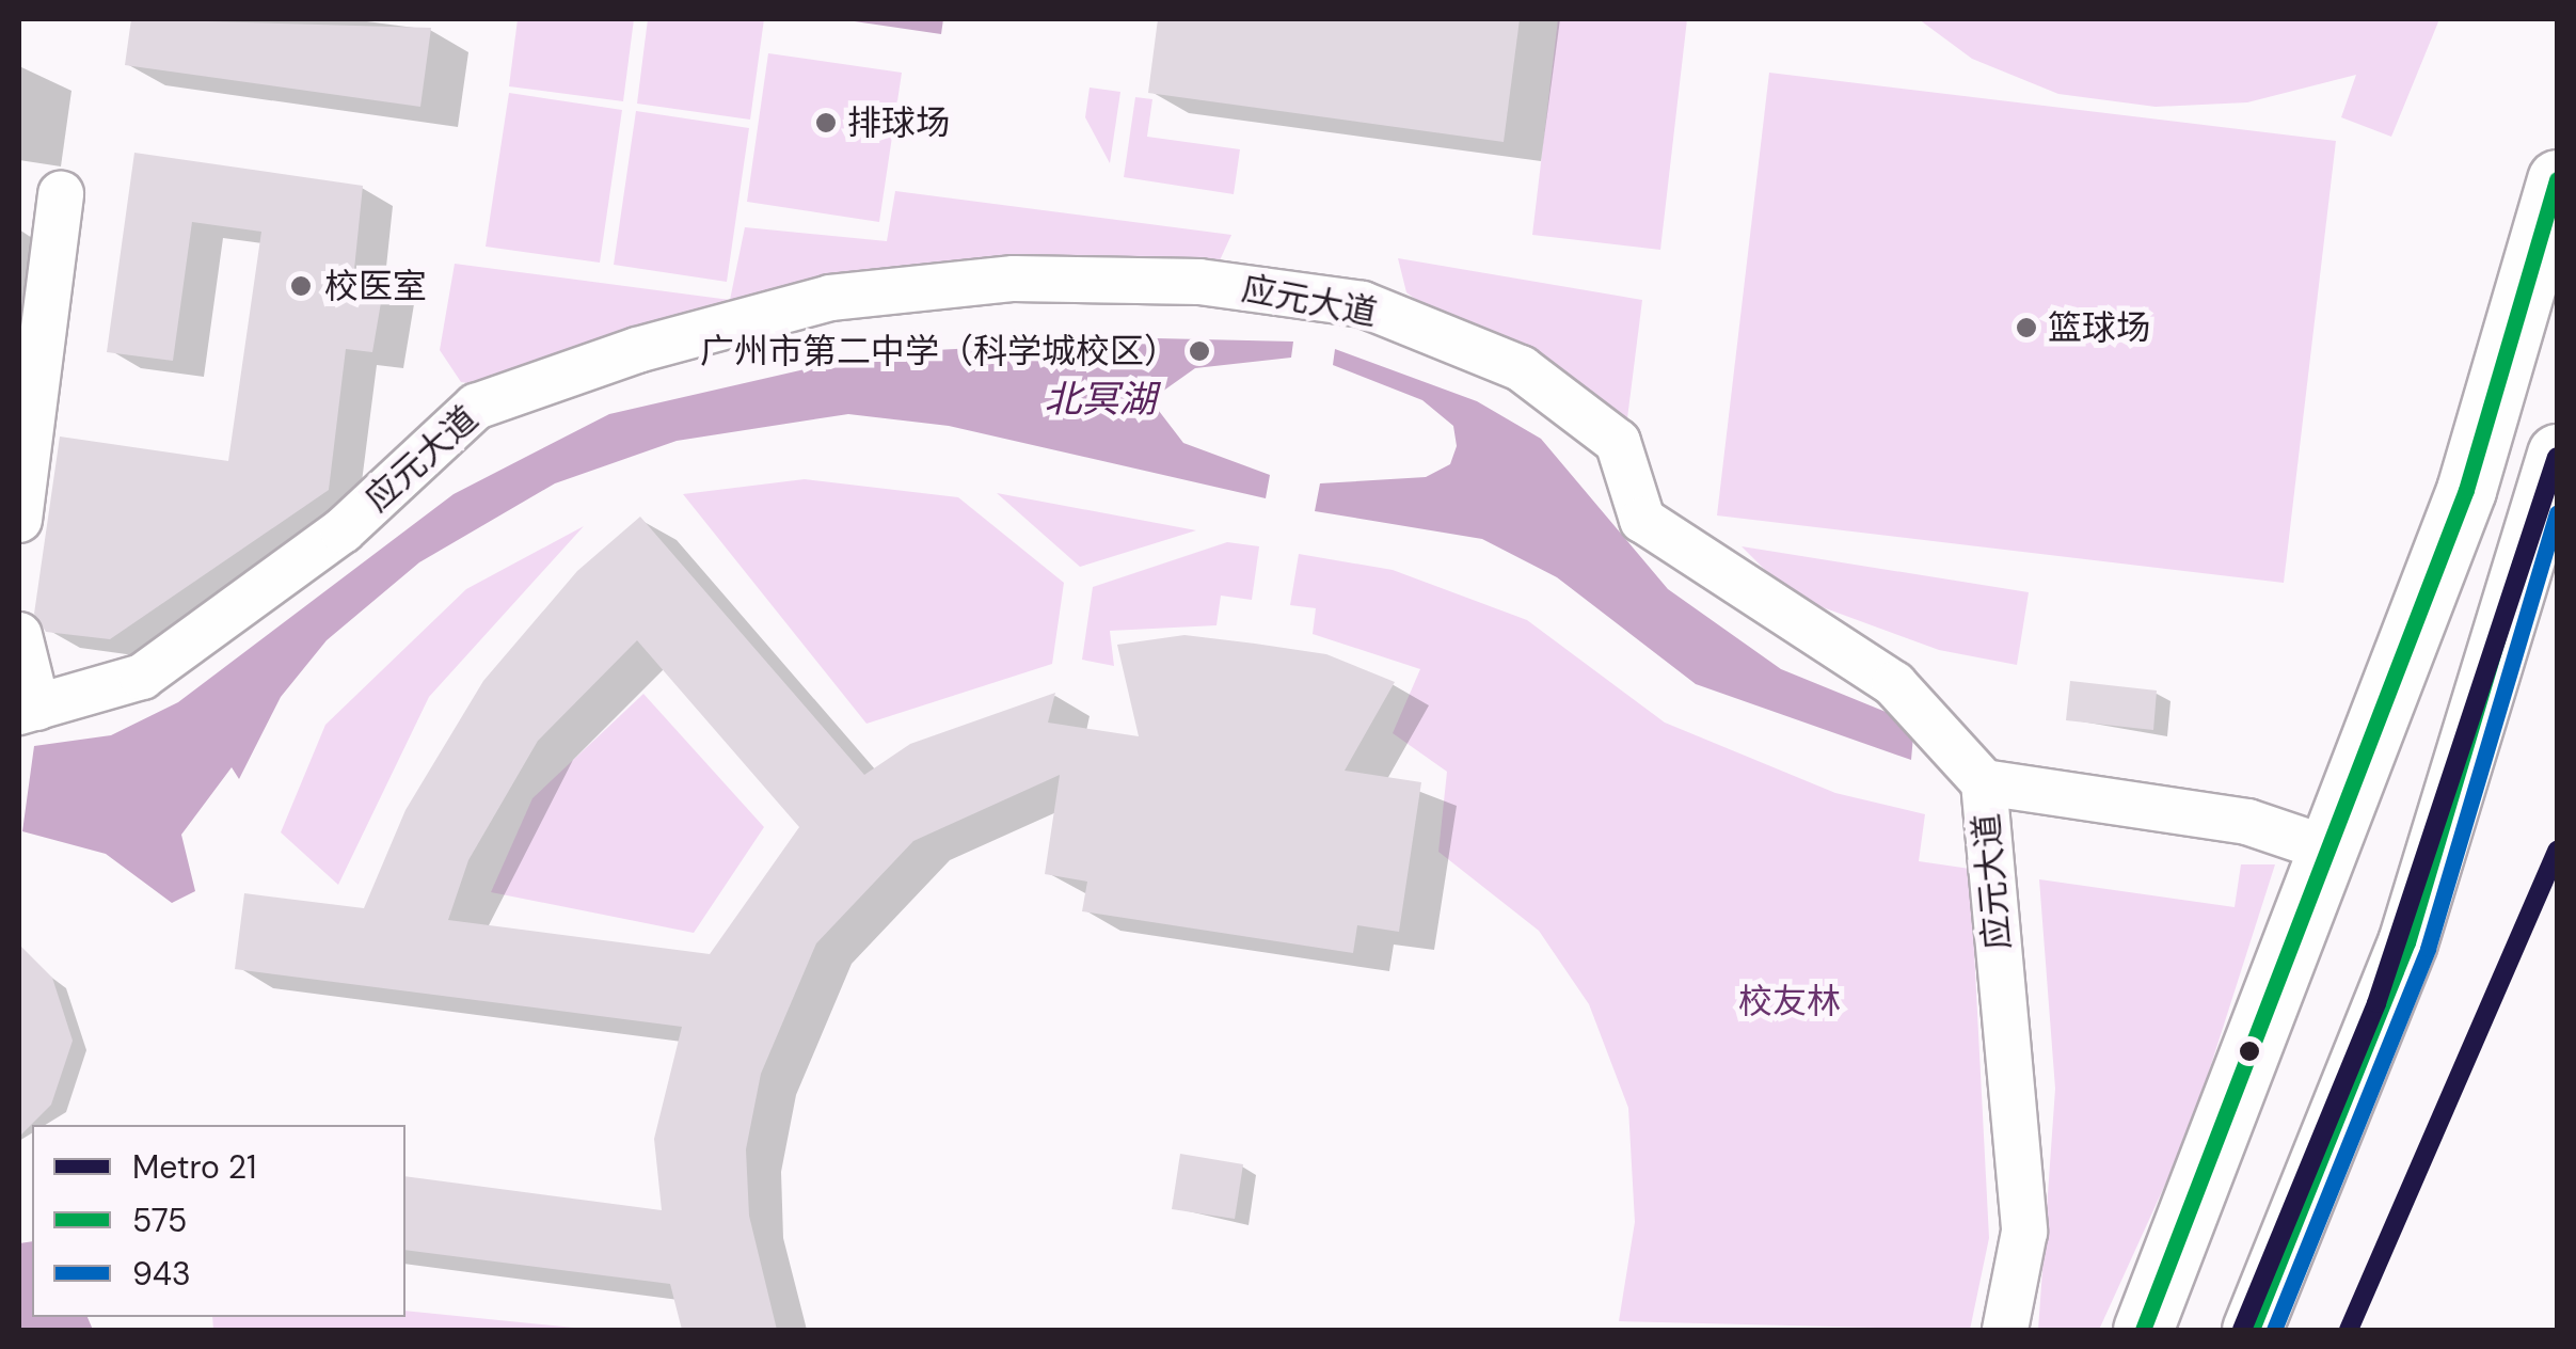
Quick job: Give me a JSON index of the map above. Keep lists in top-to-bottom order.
{
  "streets": {
    "street": ["应元大道"]
  },
  "water": ["北冥湖"],
  "parks": ["校友林"],
  "places": [
    "排球场",
    "校医室",
    "篮球场",
    "广州市第二中学（科学城校区）"
  ],
  "lines": ["transit line 575", "metro line 21", "transit line 943"],
  "legend": ["Metro 21", "575", "943"]
}
